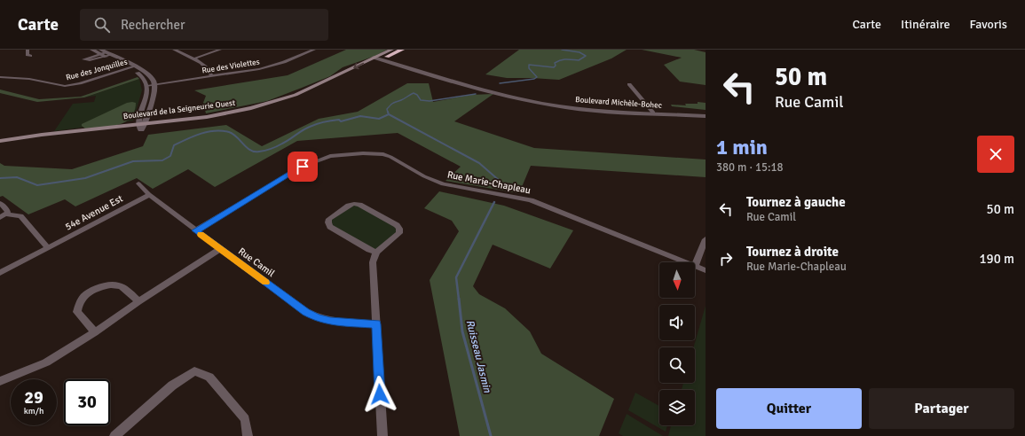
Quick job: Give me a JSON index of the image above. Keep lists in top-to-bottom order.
{
  "streets": {
    "main road": ["Boulevard de la Seigneurie Ouest"],
    "street": [
      "Rue des Violettes",
      "Rue des Jonquilles",
      "Boulevard Michèle-Bohec",
      "Rue Marie-Chapleau",
      "54e Avenue Est",
      "Rue Camil"
    ]
  },
  "crossings": [
    ["Boulevard Michèle-Bohec", "Boulevard de la Seigneurie Ouest"],
    ["Rue Marie-Chapleau", "Rue Camil"],
    ["54e Avenue Est", "Rue Camil"]
  ],
  "water": ["Ruisseau Jasmin"],
  "north": "bottom",
  "page": {
    "header": "Carte",
    "search": "Rechercher",
    "nav": ["Carte", "Itinéraire", "Favoris"],
    "turn": ["50 m", "Rue Camil"],
    "heading": ["1 min", "380 m · 15:18"],
    "list": [
      {
        "name": "Tournez à gauche",
        "note": "Rue Camil",
        "value": "50 m"
      },
      {
        "name": "Tournez à droite",
        "note": "Rue Marie-Chapleau",
        "value": "190 m"
      }
    ],
    "speed": "29 km/h",
    "limit": "30",
    "buttons": ["Quitter", "Partager"]
  }
}
